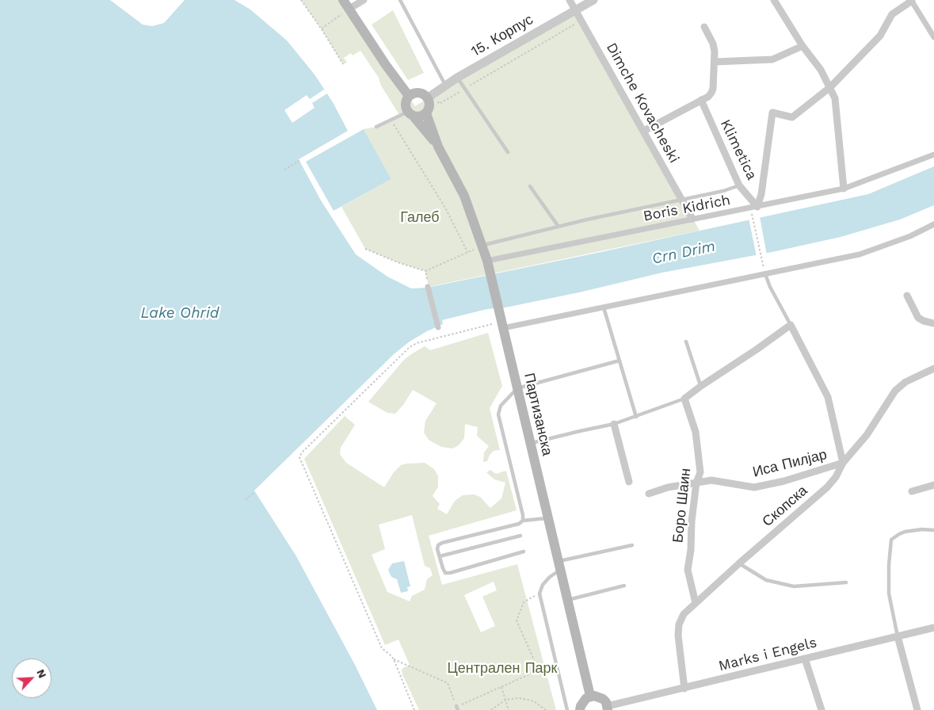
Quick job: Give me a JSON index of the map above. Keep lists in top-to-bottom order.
{
  "streets": {
    "main road": ["Партизанска"],
    "street": [
      "15. Корпус",
      "Dimche Kovacheski",
      "Klimetica",
      "Boris Kidrich",
      "Иса Пилјар",
      "Боро Шаин",
      "Скопска",
      "Marks i Engels"
    ]
  },
  "crossings": [
    ["15. Корпус", "Dimche Kovacheski"],
    ["15. Корпус", "Партизанска"],
    ["Dimche Kovacheski", "Boris Kidrich"],
    ["Klimetica", "Boris Kidrich"],
    ["Boris Kidrich", "Партизанска"],
    ["Иса Пилјар", "Боро Шаин"],
    ["Иса Пилјар", "Скопска"],
    ["Боро Шаин", "Скопска"],
    ["Скопска", "Marks i Engels"]
  ],
  "water": ["Crn Drim", "Lake Ohrid"],
  "parks": ["Галеб", "Централен Парк"],
  "north": "top right"
}
